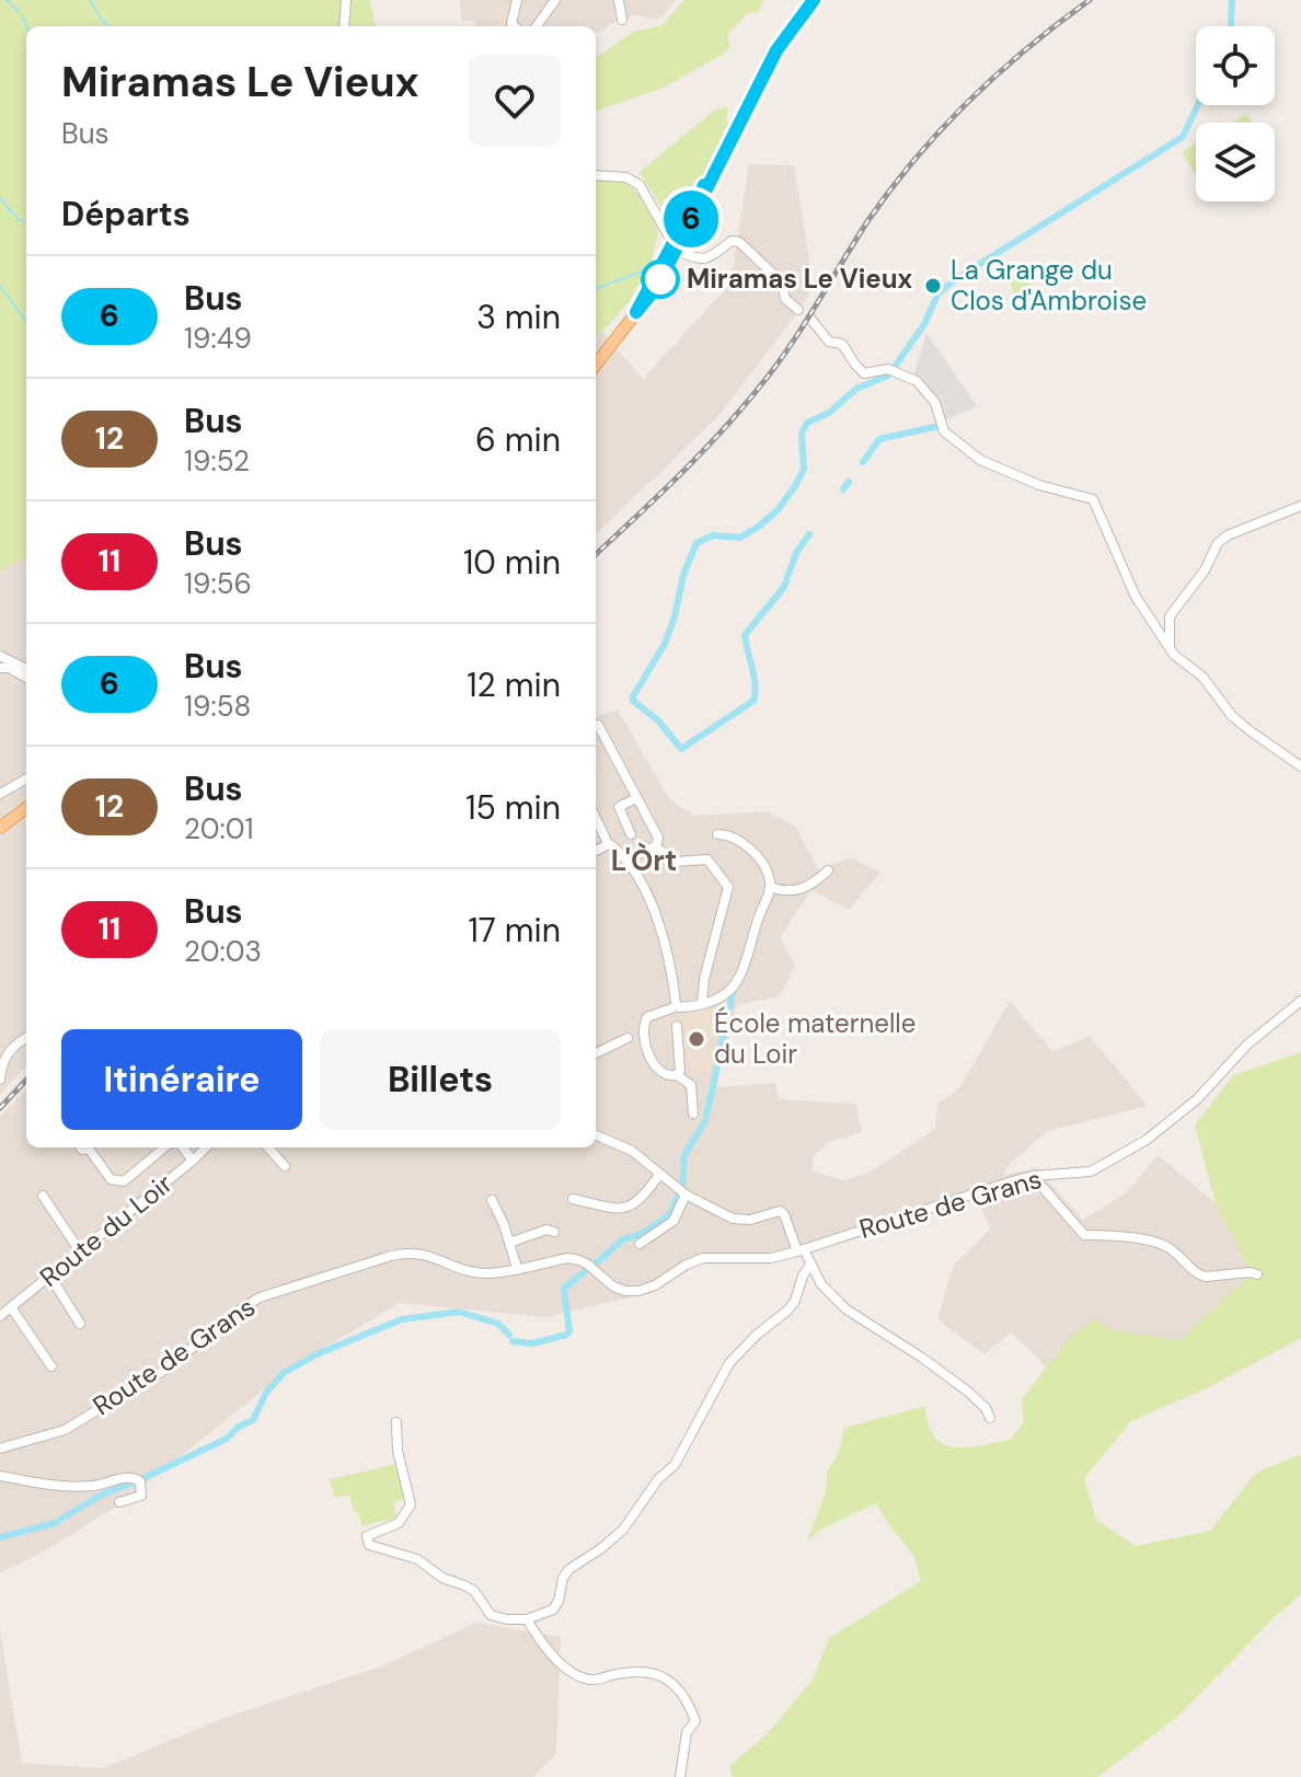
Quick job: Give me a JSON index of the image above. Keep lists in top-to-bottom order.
{
  "streets": {
    "street": ["Route de Grans", "Route du Loir"]
  },
  "districts": ["L'Òrt"],
  "places": ["Miramas Le Vieux", "La Grange du Clos d'Ambroise", "École maternelle du Loir"],
  "lines": ["bus line 6"],
  "page": {
    "on_map": "6",
    "heading": [
      ["Miramas Le Vieux", "Bus"],
      "Départs"
    ],
    "list": [
      {
        "mark": "6",
        "name": "Bus",
        "note": "19:49",
        "value": "3 min"
      },
      {
        "mark": "12",
        "name": "Bus",
        "note": "19:52",
        "value": "6 min"
      },
      {
        "mark": "11",
        "name": "Bus",
        "note": "19:56",
        "value": "10 min"
      },
      {
        "mark": "6",
        "name": "Bus",
        "note": "19:58",
        "value": "12 min"
      },
      {
        "mark": "12",
        "name": "Bus",
        "note": "20:01",
        "value": "15 min"
      },
      {
        "mark": "11",
        "name": "Bus",
        "note": "20:03",
        "value": "17 min"
      }
    ],
    "buttons": ["Itinéraire", "Billets"]
  }
}
